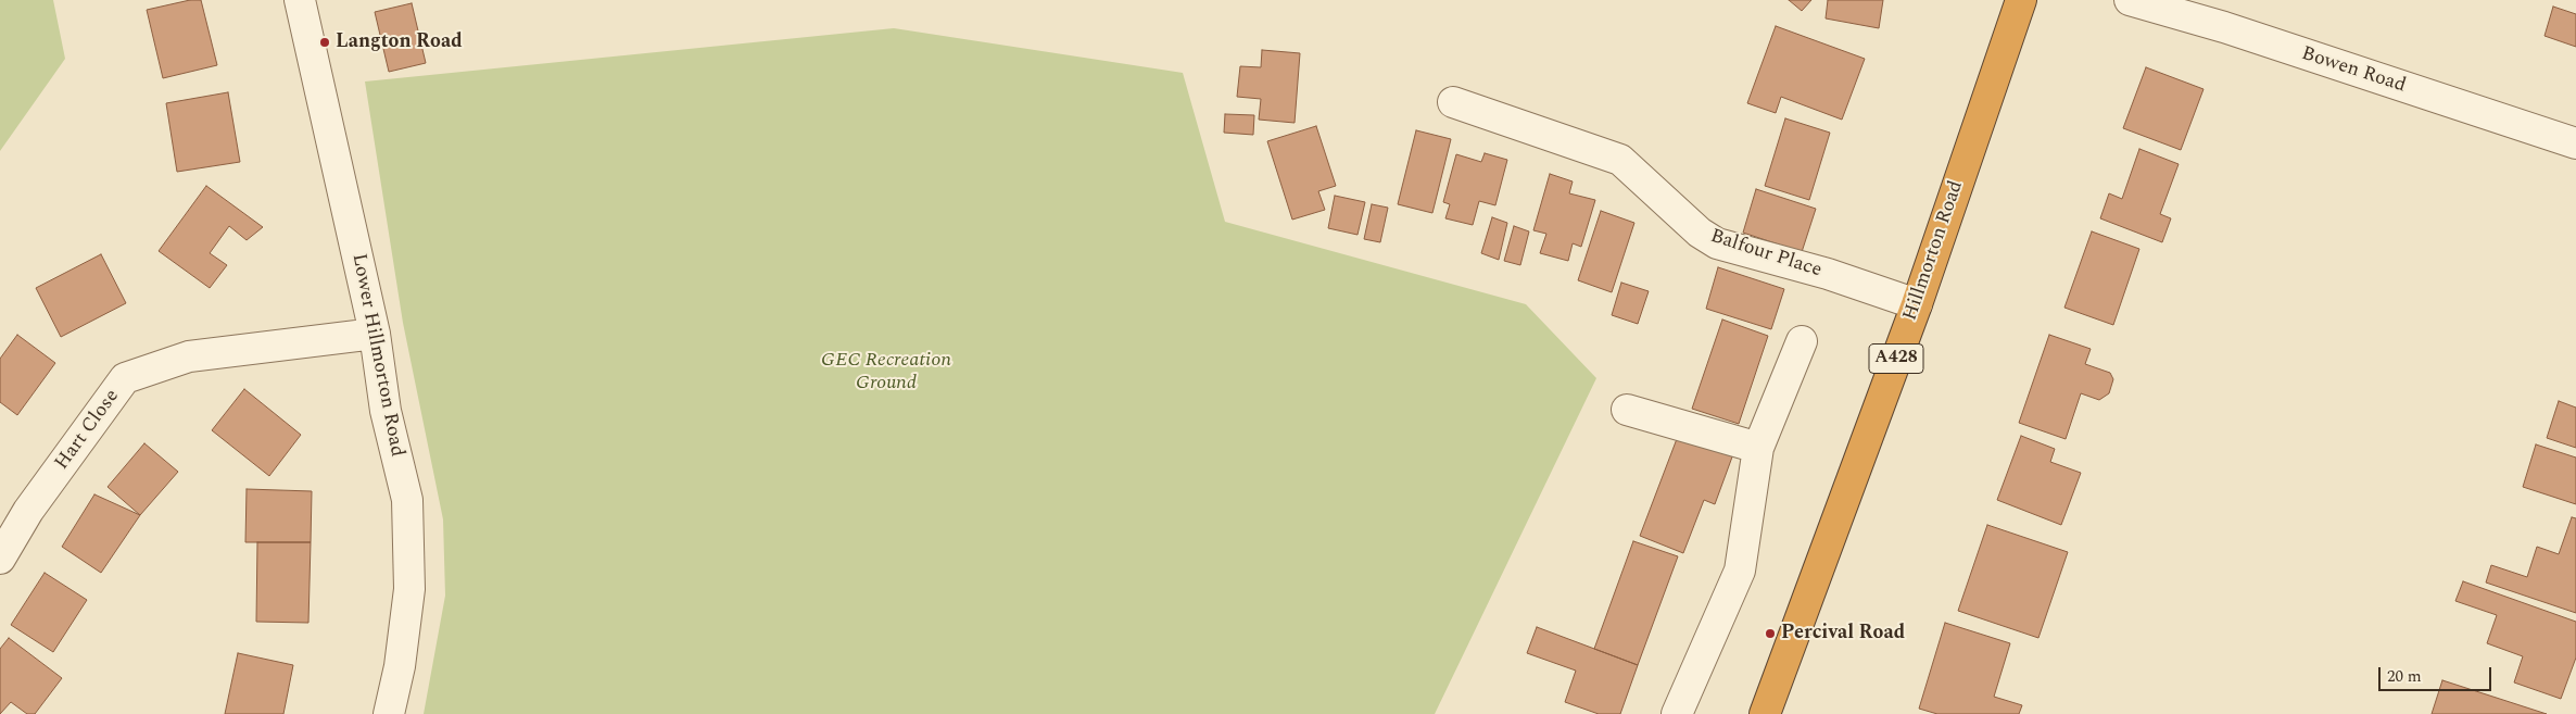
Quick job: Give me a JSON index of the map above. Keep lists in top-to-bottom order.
{
  "streets": {
    "highway": ["Hillmorton Road", "A428"],
    "street": [
      "Bowen Road",
      "Balfour Place",
      "Lower Hillmorton Road",
      "Hart Close"
    ]
  },
  "crossings": [
    ["Hillmorton Road", "Balfour Place"],
    ["Lower Hillmorton Road", "Hart Close"]
  ],
  "parks": ["GEC Recreation Ground"],
  "places": ["Langton Road", "Percival Road"],
  "scale_bar": "20 m"
}
